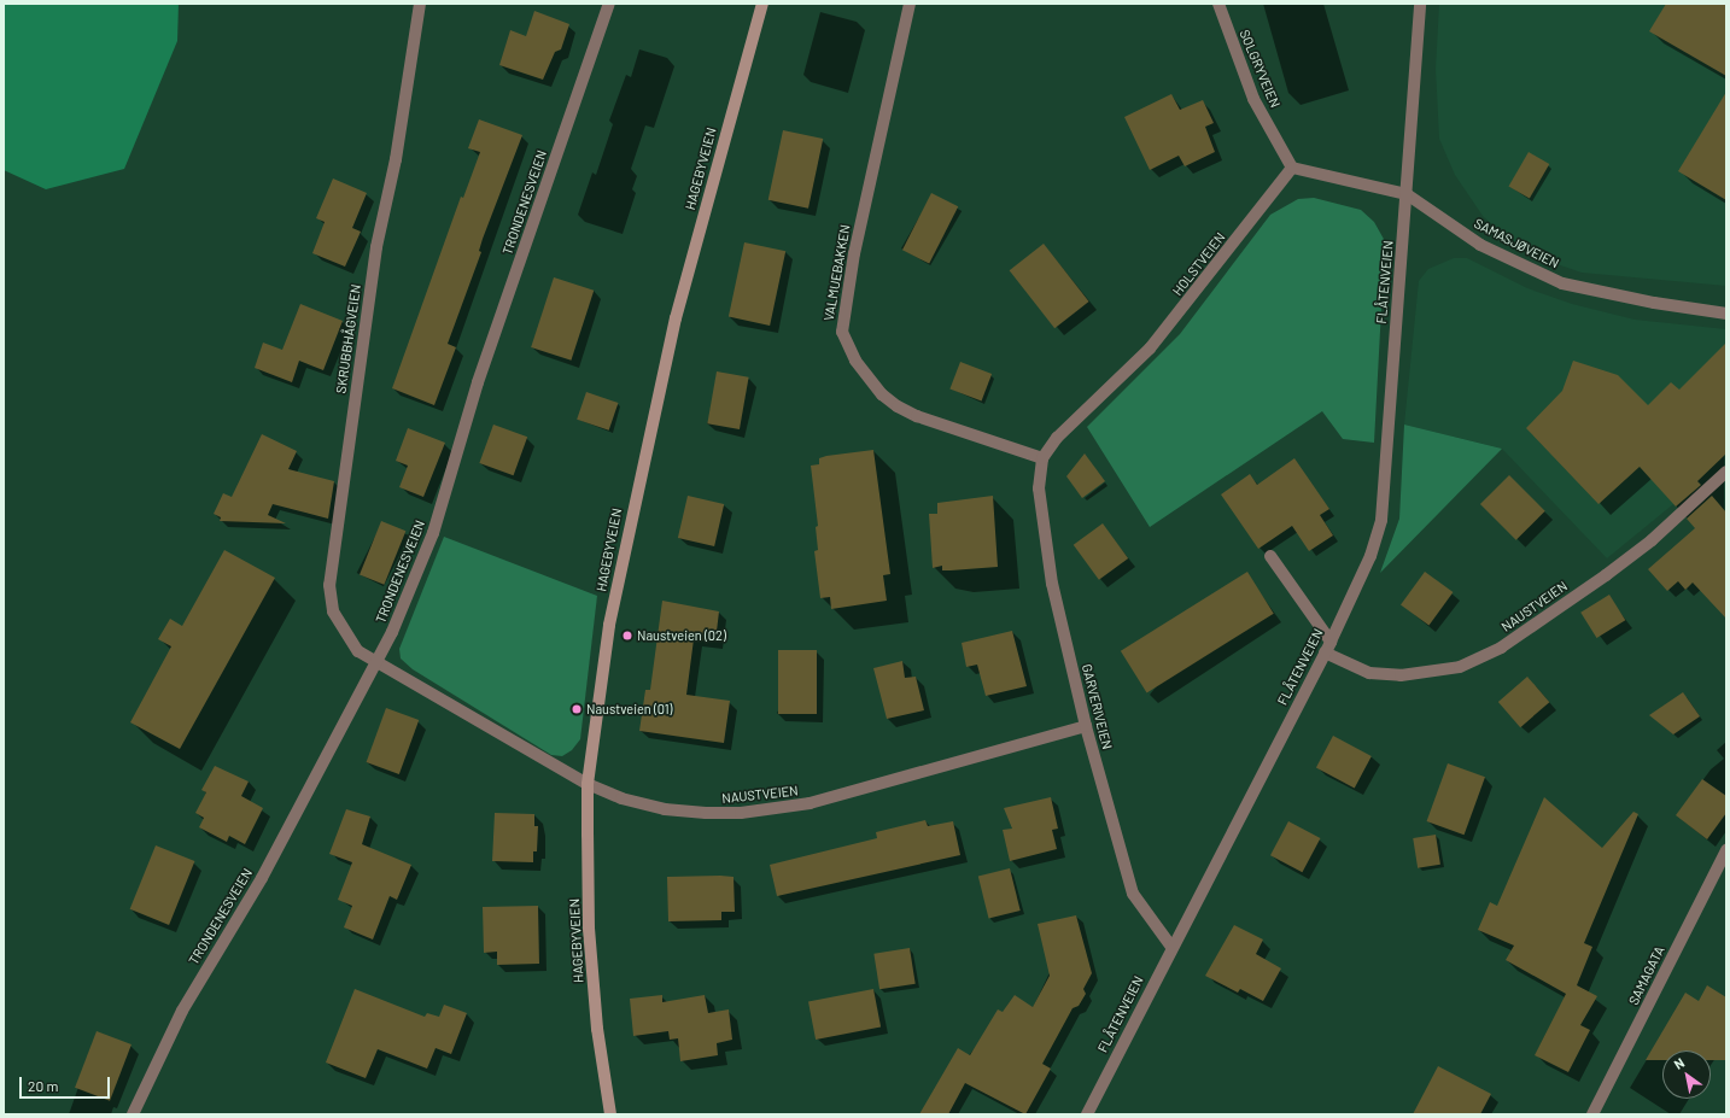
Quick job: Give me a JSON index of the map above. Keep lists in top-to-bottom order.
{
  "streets": {
    "main road": ["HAGEBYVEIEN"],
    "street": [
      "SOLGRYVEIEN",
      "TRONDENESVEIEN",
      "SAMASJØVEIEN",
      "HOLSTVEIEN",
      "VALMUEBAKKEN",
      "FLÅTENVEIEN",
      "SKRUBBHÅGVEIEN",
      "NAUSTVEIEN",
      "GARVERIVEIEN",
      "SAMAGATA"
    ]
  },
  "crossings": [
    ["SOLGRYVEIEN", "HOLSTVEIEN"],
    ["HAGEBYVEIEN", "NAUSTVEIEN"],
    ["TRONDENESVEIEN", "SKRUBBHÅGVEIEN"],
    ["TRONDENESVEIEN", "NAUSTVEIEN"],
    ["SAMASJØVEIEN", "FLÅTENVEIEN"],
    ["HOLSTVEIEN", "VALMUEBAKKEN"],
    ["HOLSTVEIEN", "GARVERIVEIEN"],
    ["VALMUEBAKKEN", "GARVERIVEIEN"],
    ["FLÅTENVEIEN", "NAUSTVEIEN"],
    ["FLÅTENVEIEN", "GARVERIVEIEN"],
    ["SKRUBBHÅGVEIEN", "NAUSTVEIEN"],
    ["NAUSTVEIEN", "GARVERIVEIEN"]
  ],
  "places": ["Naustveien (02)", "Naustveien (01)"],
  "scale_bar": "20 m",
  "north": "top left"
}
